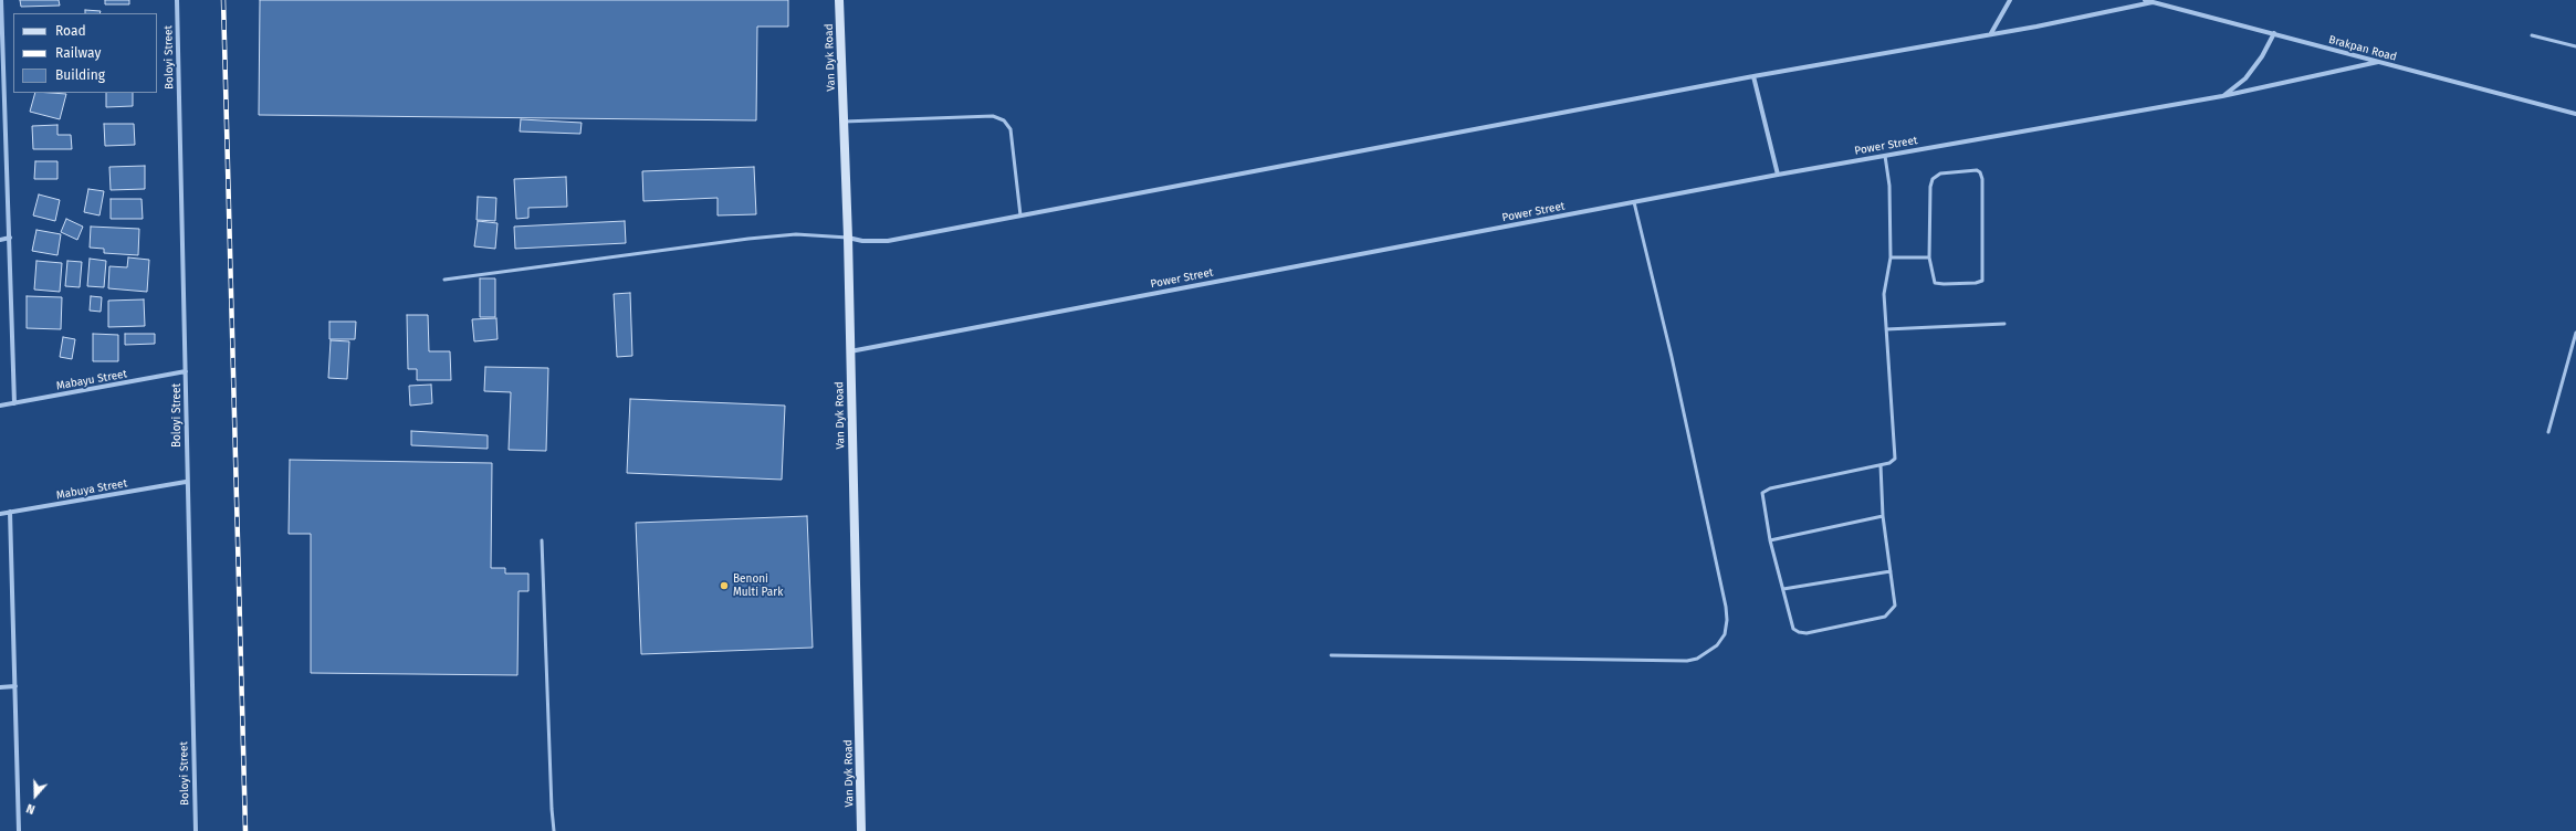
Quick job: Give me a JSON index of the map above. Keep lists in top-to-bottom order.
{
  "streets": {
    "main road": ["Van Dyk Road"],
    "street": [
      "Brakpan Road",
      "Boloyi Street",
      "Power Street",
      "Mabayu Street",
      "Mabuya Street"
    ]
  },
  "crossings": [
    ["Brakpan Road", "Power Street"],
    ["Boloyi Street", "Mabayu Street"],
    ["Boloyi Street", "Mabuya Street"],
    ["Van Dyk Road", "Power Street"]
  ],
  "places": ["Benoni Multi Park"],
  "legend": ["Road", "Railway", "Building"],
  "north": "bottom"
}
